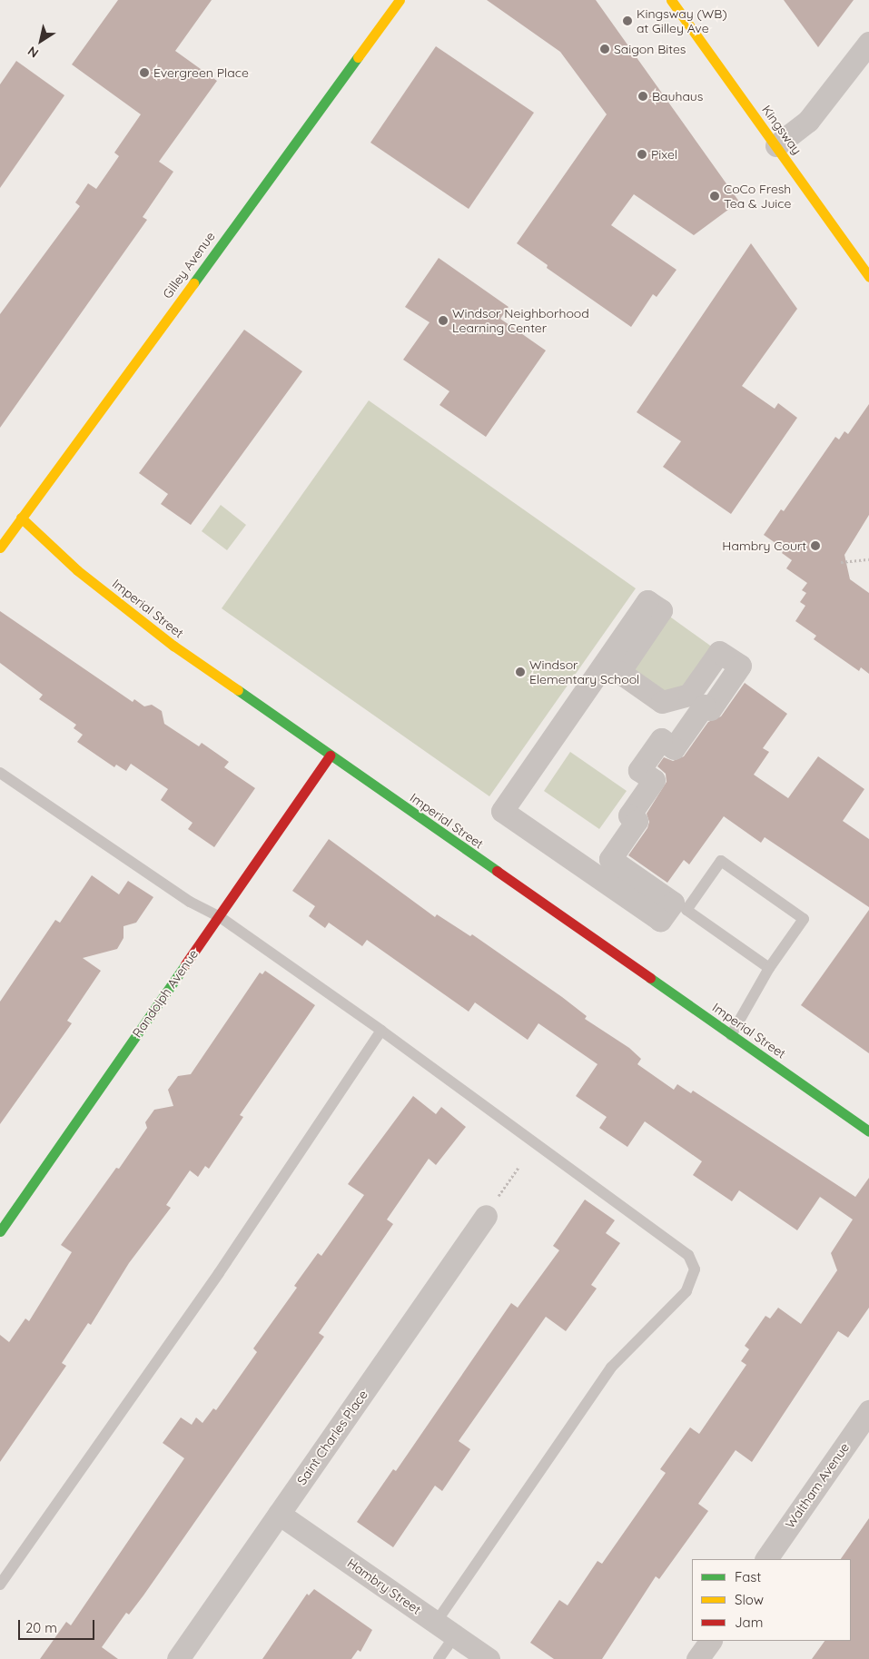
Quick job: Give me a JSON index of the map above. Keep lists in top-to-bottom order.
{
  "streets": {
    "street": [
      "Kingsway",
      "Gilley Avenue",
      "Imperial Street",
      "Randolph Avenue",
      "Saint Charles Place",
      "Waltham Avenue",
      "Hambry Street"
    ]
  },
  "crossings": [
    ["Gilley Avenue", "Imperial Street"],
    ["Imperial Street", "Randolph Avenue"],
    ["Saint Charles Place", "Hambry Street"]
  ],
  "places": [
    "Kingsway (WB) at Gilley Ave",
    "Saigon Bites",
    "Evergreen Place",
    "Bauhaus",
    "Pixel",
    "CoCo Fresh Tea & Juice",
    "Windsor Neighborhood Learning Center",
    "Hambry Court",
    "Windsor Elementary School"
  ],
  "legend": ["Fast", "Slow", "Jam"],
  "scale_bar": "20 m",
  "north": "bottom left"
}
